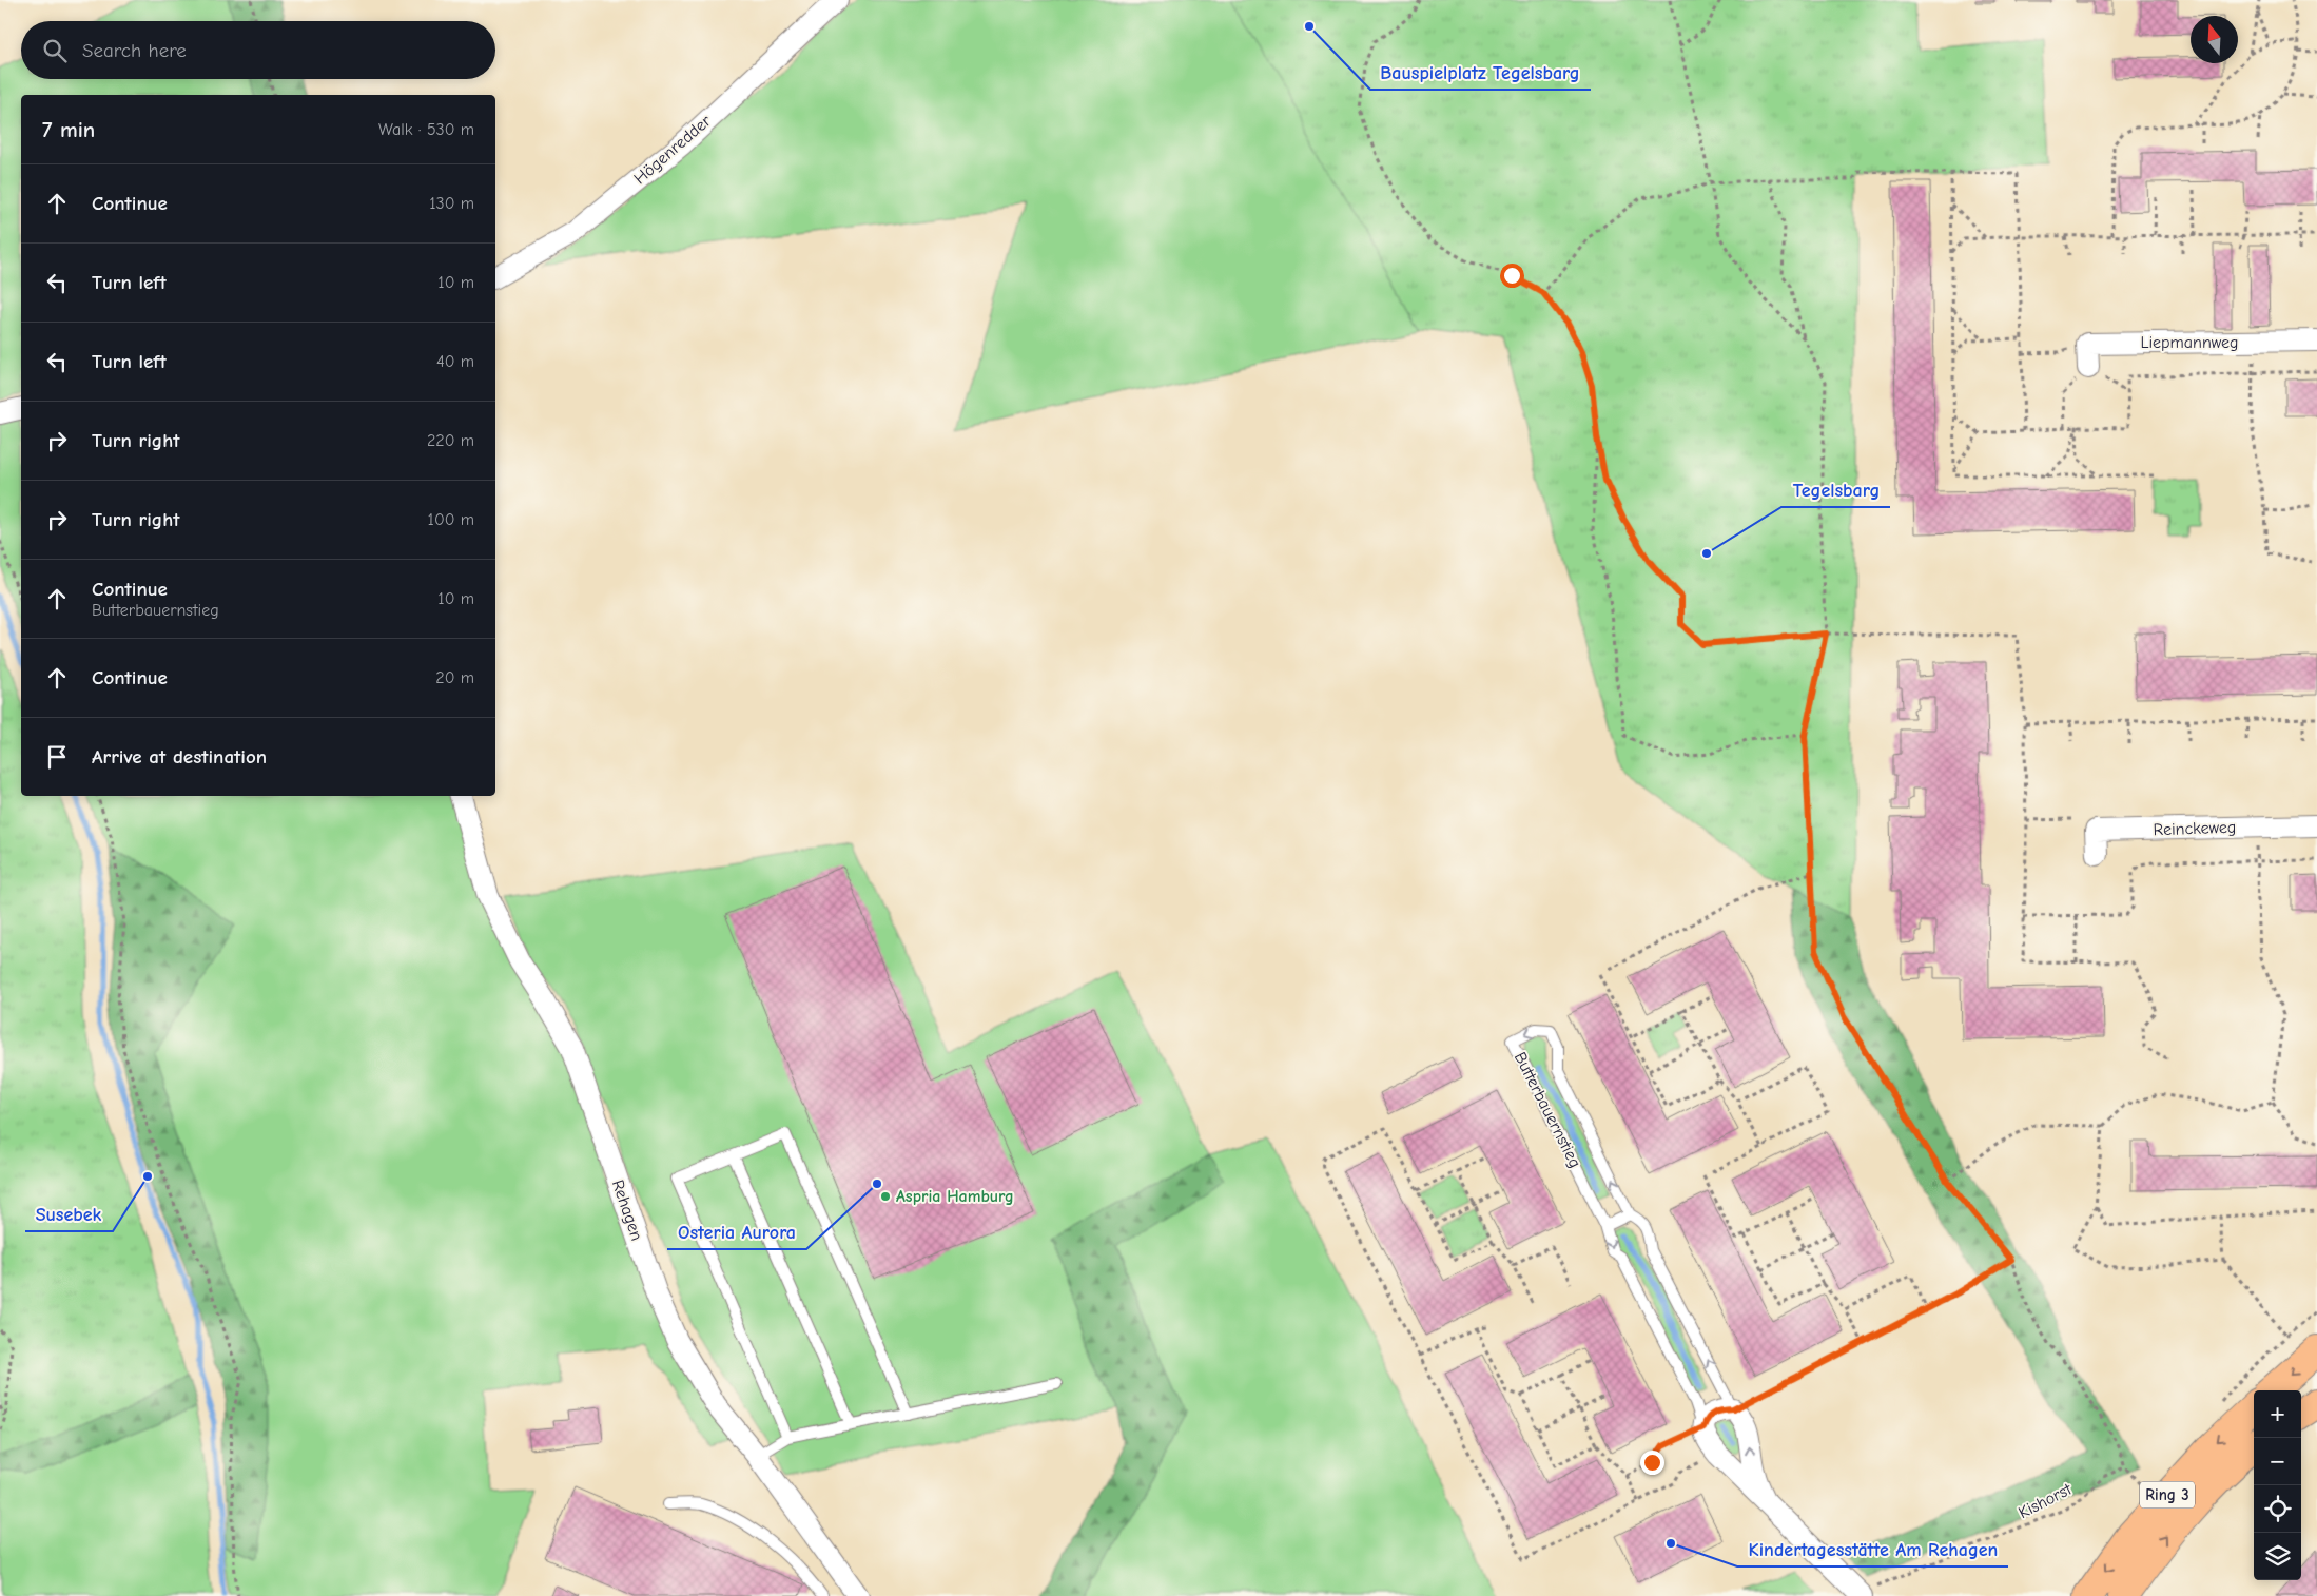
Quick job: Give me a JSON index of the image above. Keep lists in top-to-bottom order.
{
  "streets": {
    "main road": ["Ring 3"],
    "street": [
      "Högenredder",
      "Liepmannweg",
      "Reinckeweg",
      "Butterbauernstieg",
      "Rehagen"
    ],
    "path": ["Kishorst"]
  },
  "crossings": [
    ["Butterbauernstieg", "Kishorst"]
  ],
  "places": [
    "Bauspielplatz Tegelsbarg",
    "Tegelsbarg",
    "Susebek",
    "Osteria Aurora",
    "Aspria Hamburg",
    "Kindertagesstätte Am Rehagen"
  ],
  "north": "top",
  "page": {
    "search": "Search here",
    "heading": ["7 min", "Walk · 530 m"],
    "list": [
      ["Continue", "130 m"],
      ["Turn left", "10 m"],
      ["Turn left", "40 m"],
      ["Turn right", "220 m"],
      ["Turn right", "100 m"],
      ["Continue", "Butterbauernstieg", "10 m"],
      ["Continue", "20 m"],
      "Arrive at destination"
    ],
    "map_buttons": ["+", "−"]
  }
}
